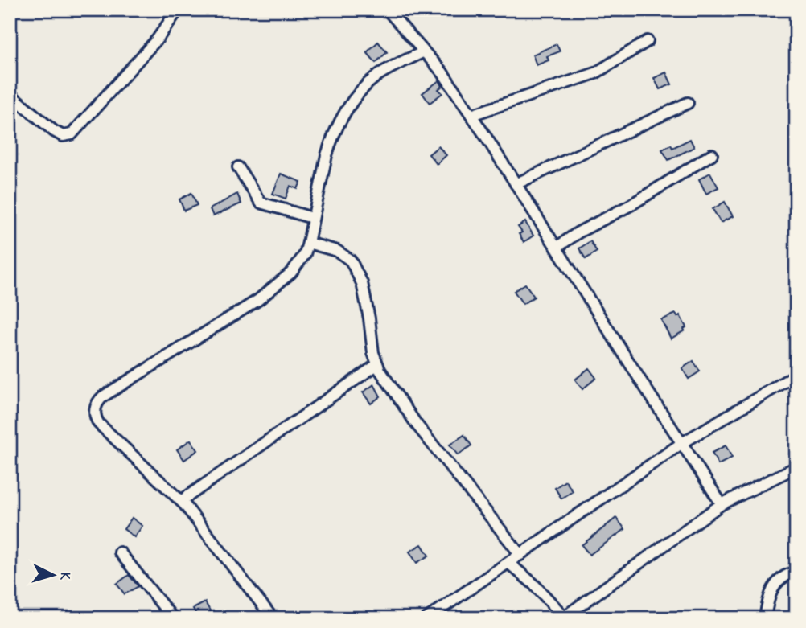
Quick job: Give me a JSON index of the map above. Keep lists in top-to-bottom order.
{
  "north": "right"
}
